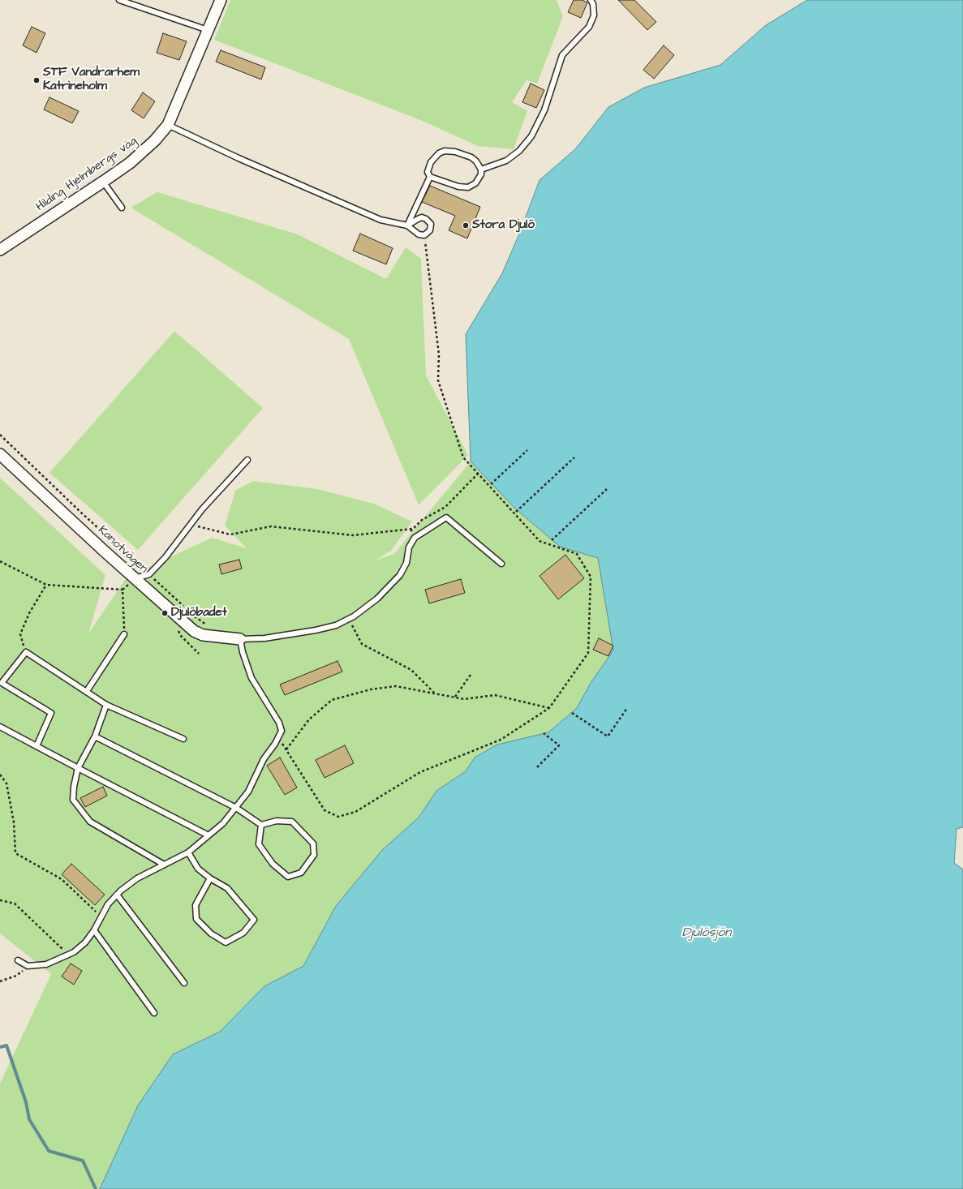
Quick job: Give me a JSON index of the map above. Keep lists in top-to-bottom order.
{
  "streets": {
    "street": ["Hilding Hjelmbergs väg", "Kanotvägen"]
  },
  "water": ["Djulösjön"],
  "places": ["STF Vandrarhem Katrineholm", "Stora Djulö", "Djulöbadet"]
}
